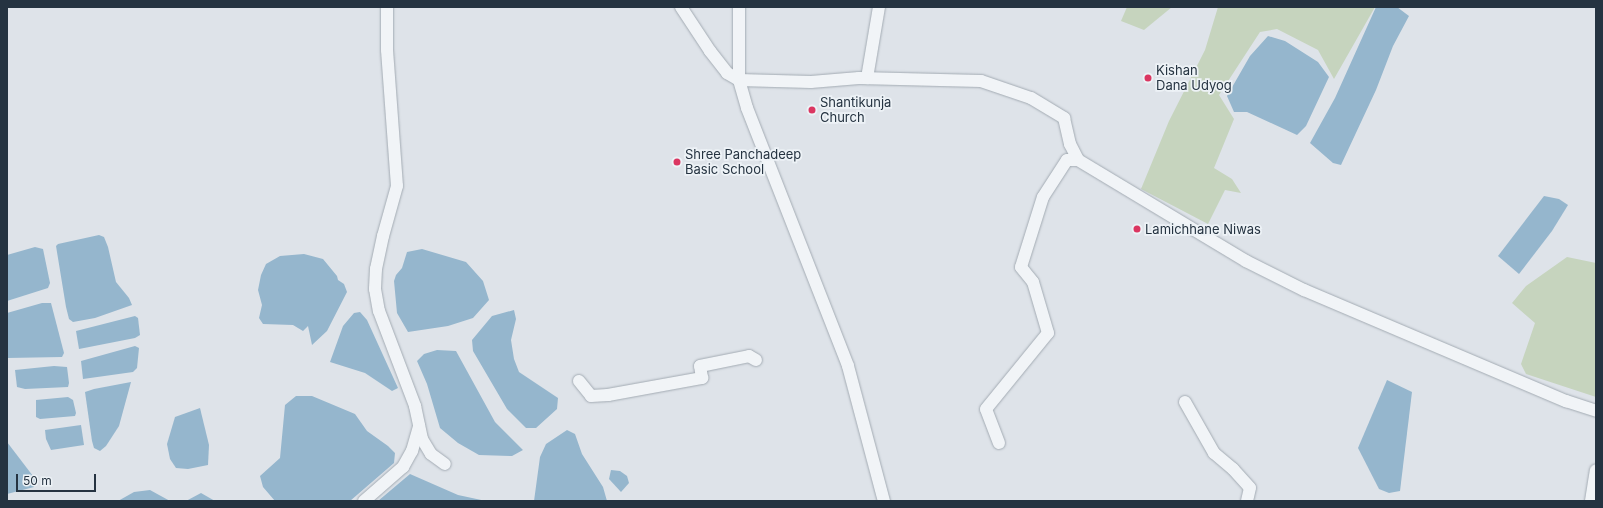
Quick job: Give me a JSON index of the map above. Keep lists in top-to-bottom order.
{
  "places": [
    "Kishan Dana Udyog",
    "Shantikunja Church",
    "Shree Panchadeep Basic School",
    "Lamichhane Niwas"
  ],
  "scale_bar": "50 m"
}
